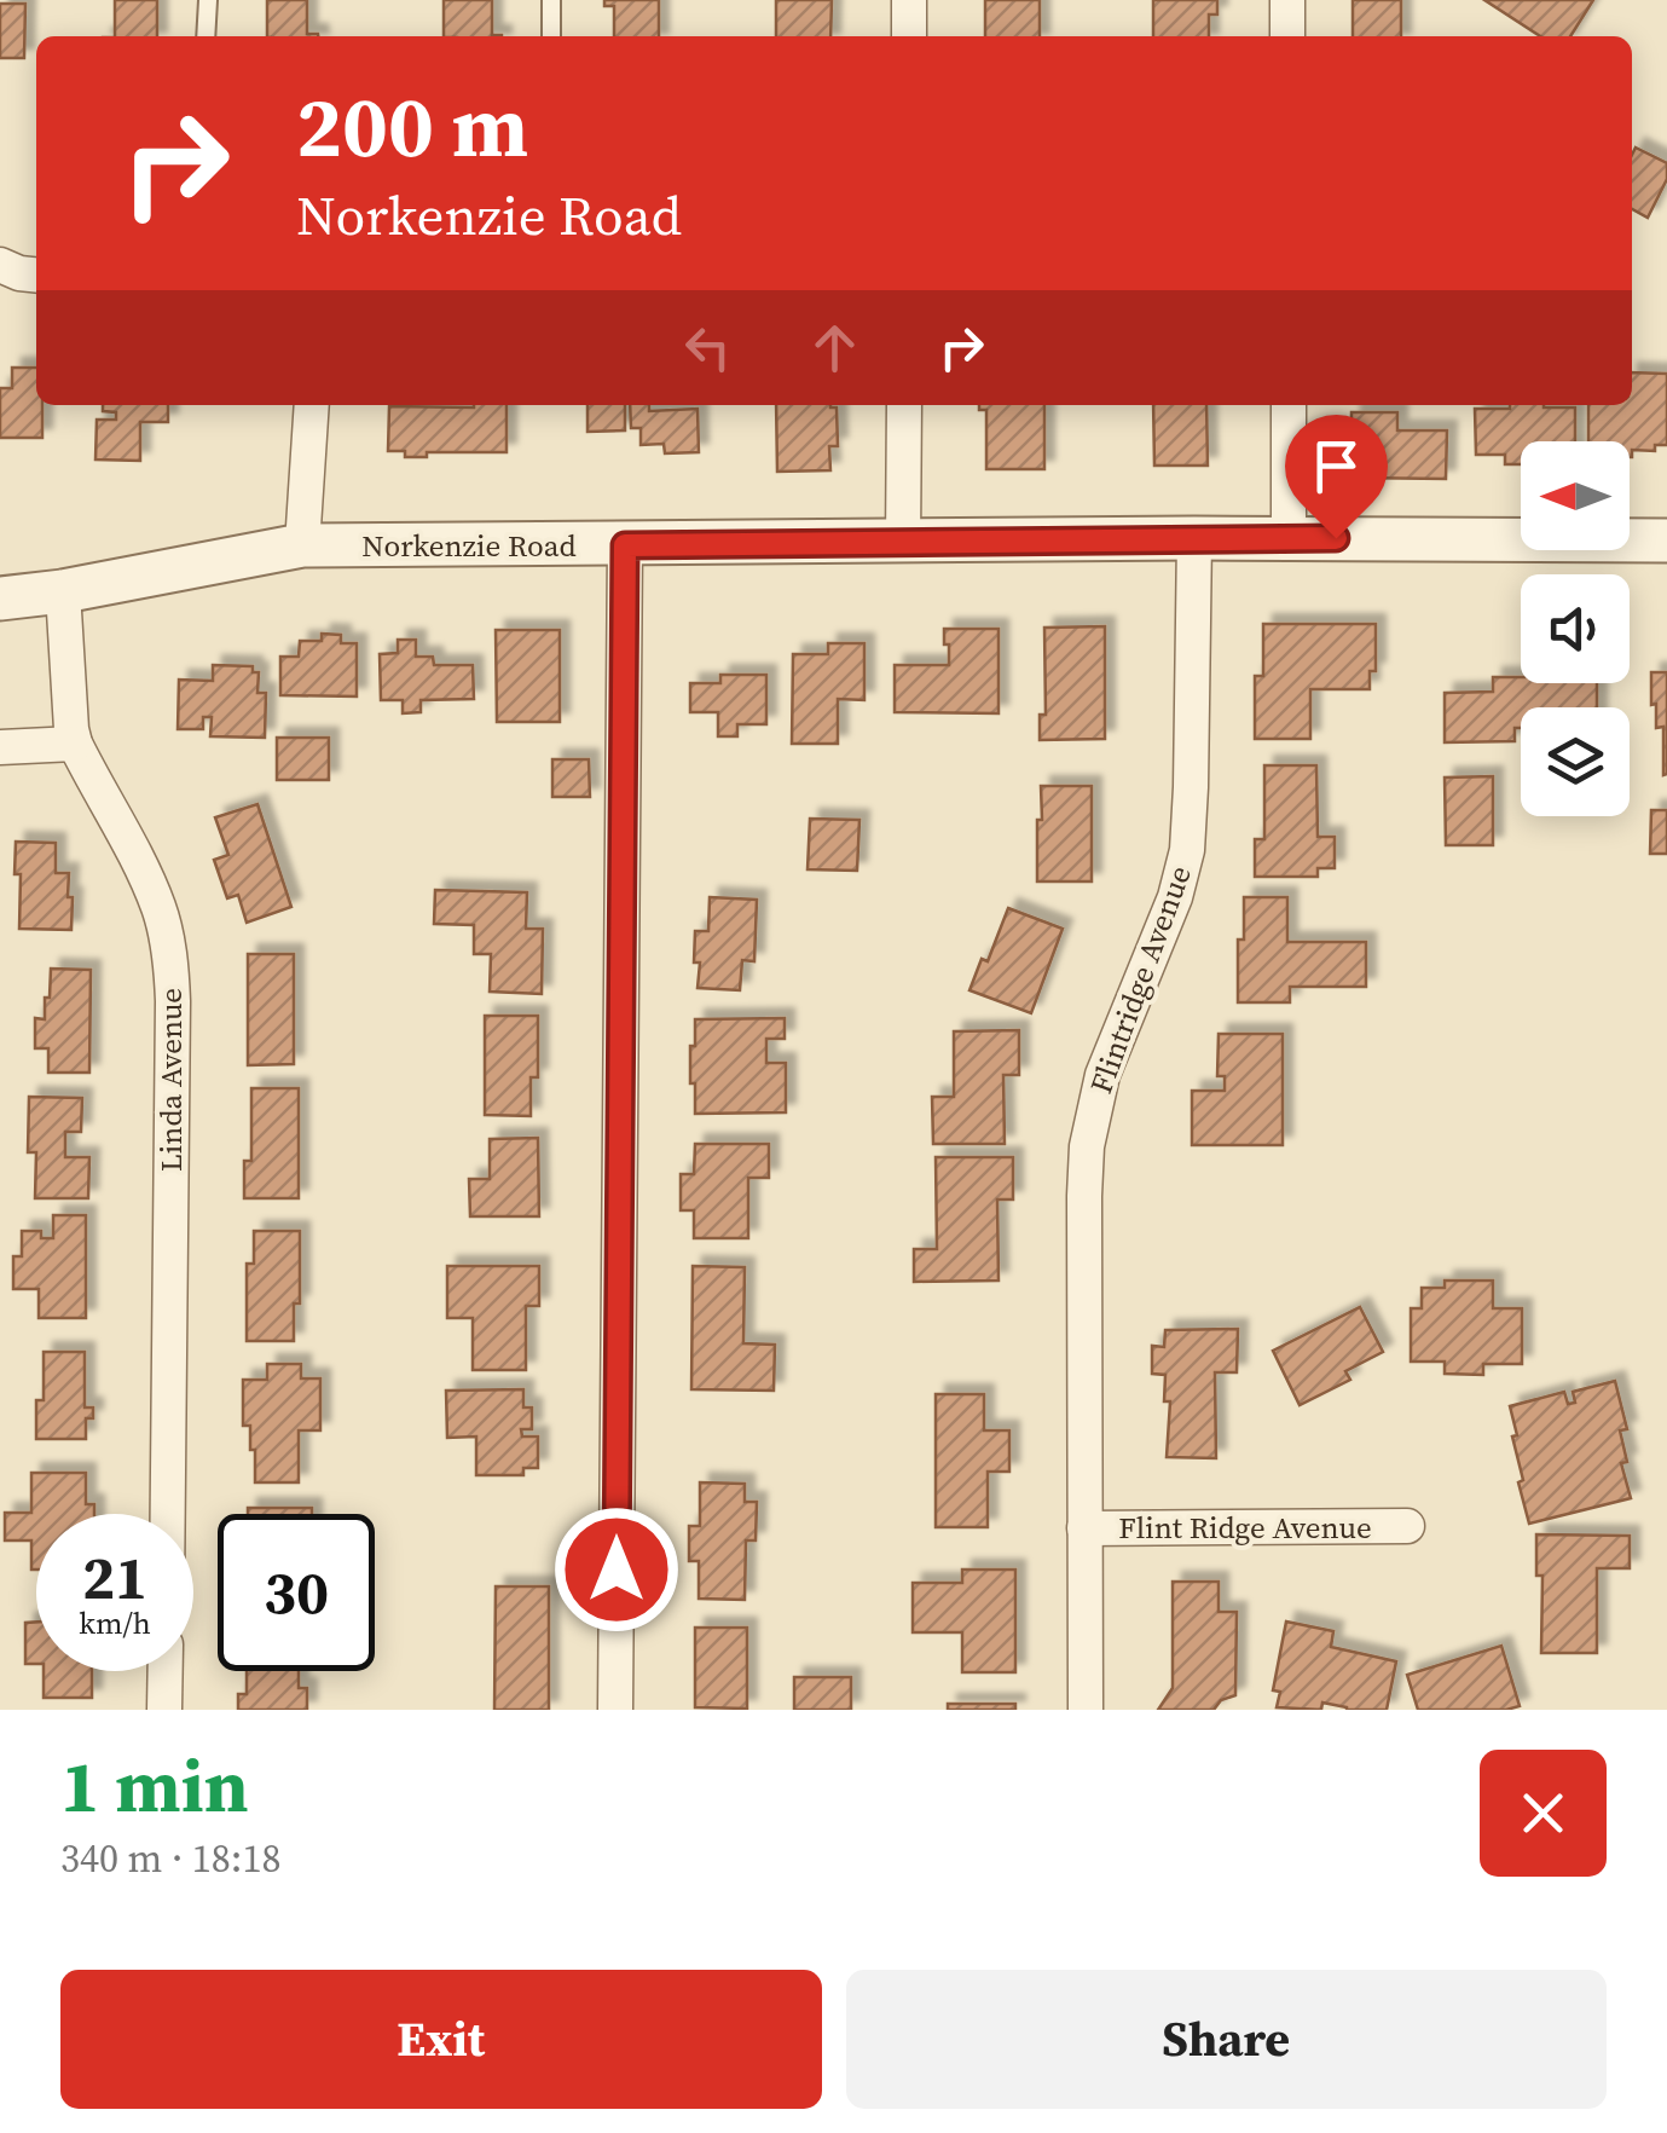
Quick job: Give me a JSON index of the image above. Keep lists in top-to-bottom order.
{
  "streets": {
    "street": [
      "Norkenzie Road",
      "Flintridge Avenue",
      "Linda Avenue",
      "Flint Ridge Avenue"
    ]
  },
  "crossings": [
    ["Norkenzie Road", "Flintridge Avenue"],
    ["Norkenzie Road", "Linda Avenue"],
    ["Flintridge Avenue", "Flint Ridge Avenue"]
  ],
  "north": "left",
  "page": {
    "turn": ["200 m", "Norkenzie Road"],
    "speed": "21 km/h",
    "limit": "30",
    "heading": ["1 min", "340 m · 18:18"],
    "buttons": ["Exit", "Share"]
  }
}
